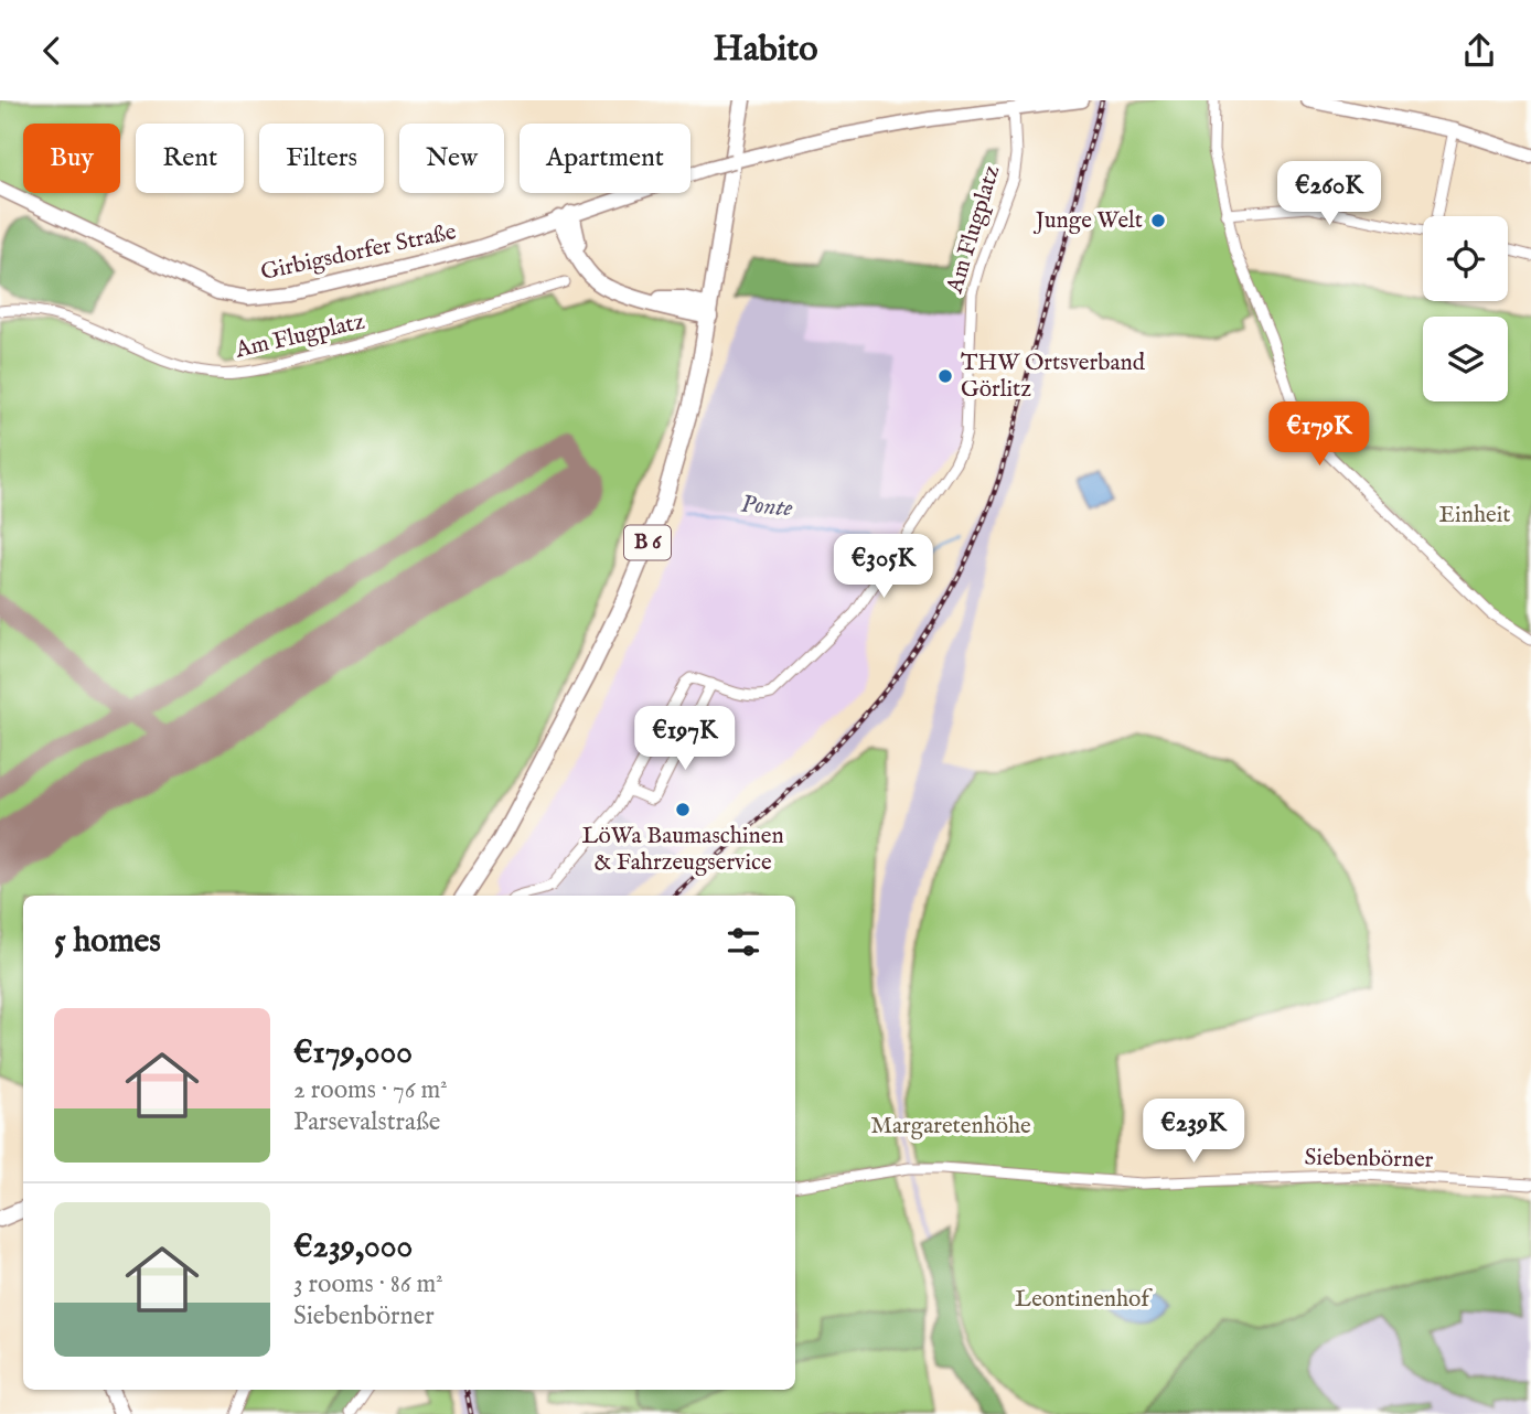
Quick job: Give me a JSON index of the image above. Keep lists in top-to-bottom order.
{
  "streets": {
    "main road": ["B 6"],
    "street": ["Am Flugplatz", "Girbigsdorfer Straße", "Siebenbörner"]
  },
  "crossings": [
    ["Am Flugplatz", "Girbigsdorfer Straße"]
  ],
  "water": ["Ponte"],
  "parks": ["Einheit", "Margaretenhöhe", "Leontinenhof"],
  "places": ["Junge Welt", "THW Ortsverband Görlitz", "LöWa Baumaschinen & Fahrzeugservice"],
  "page": {
    "header": "Habito",
    "chip": [
      "Buy",
      "Rent",
      "Filters",
      "New",
      "Apartment"
    ],
    "price": [
      "€260K",
      "€179K",
      "€305K",
      "€197K",
      "€239K"
    ],
    "heading": "5 homes",
    "list": [
      {
        "name": "€179,000",
        "note": "2 rooms · 76 m² · Parsevalstraße"
      },
      {
        "name": "€239,000",
        "note": "3 rooms · 86 m² · Siebenbörner"
      }
    ]
  }
}
